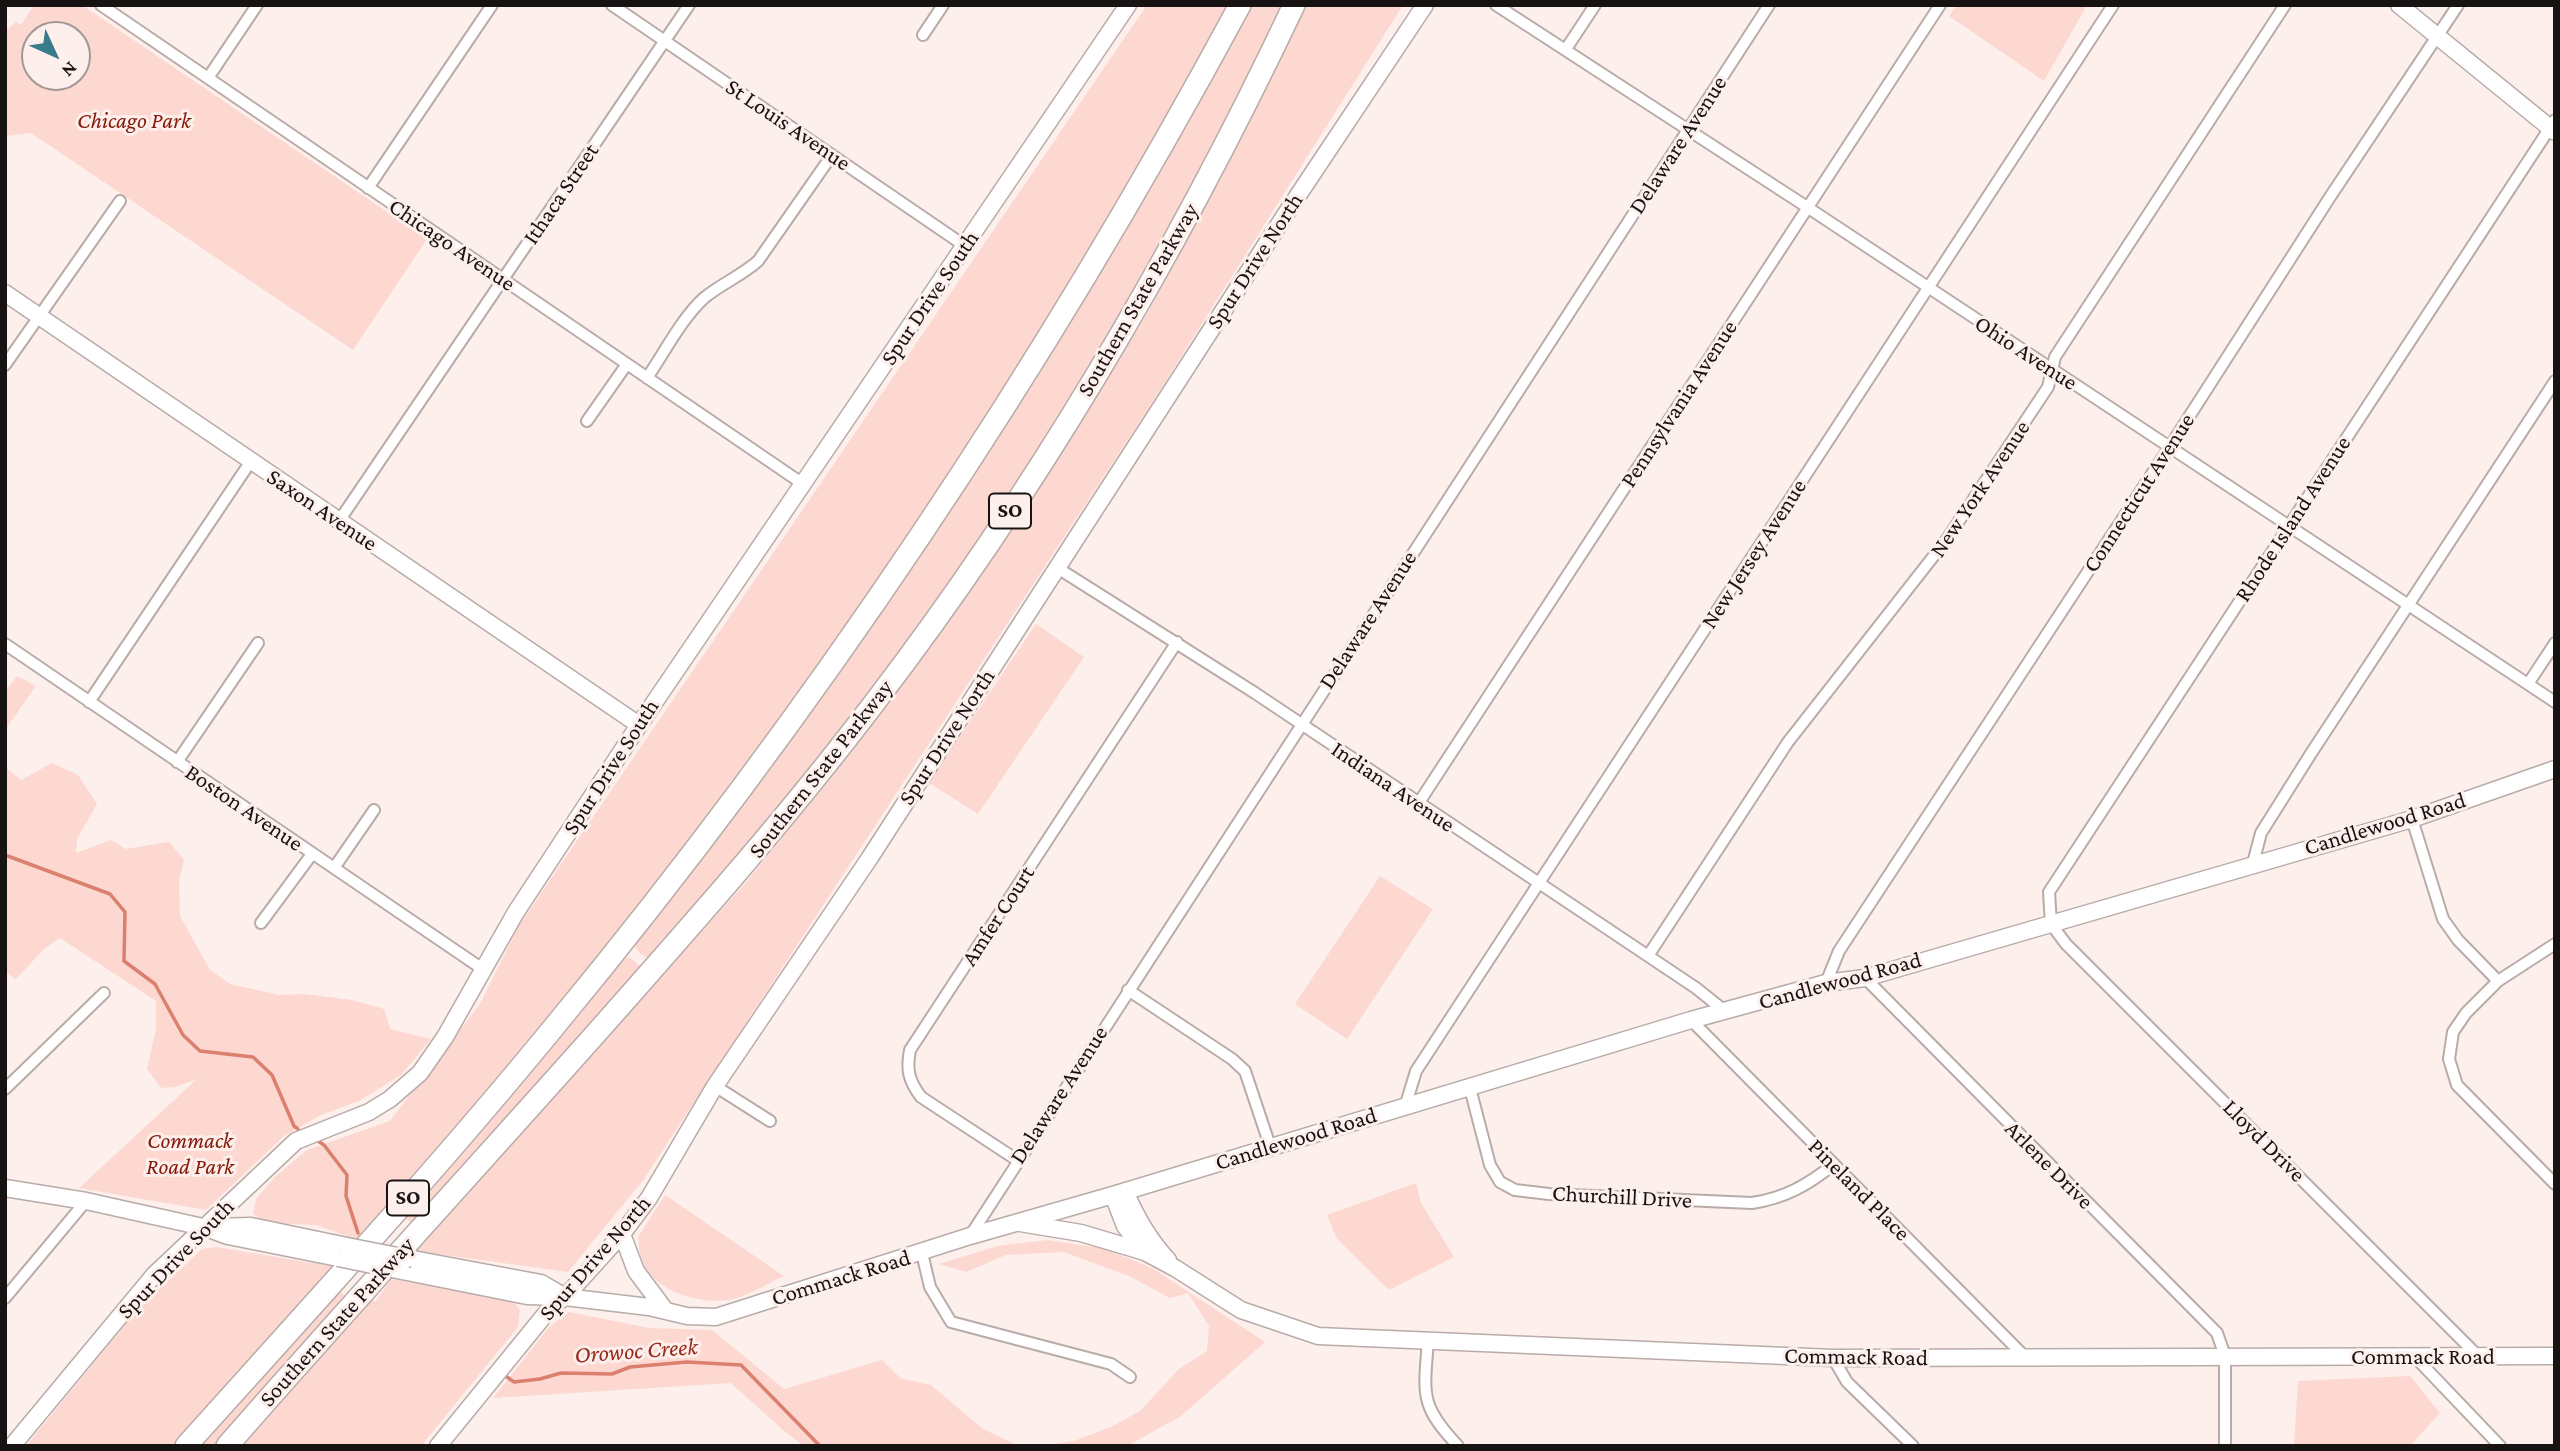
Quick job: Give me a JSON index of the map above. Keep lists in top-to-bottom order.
{
  "streets": {
    "highway": ["Southern State Parkway", "SO"],
    "street": [
      "St Louis Avenue",
      "Delaware Avenue",
      "Ithaca Street",
      "Chicago Avenue",
      "Spur Drive North",
      "Spur Drive South",
      "Ohio Avenue",
      "Pennsylvania Avenue",
      "New York Avenue",
      "Connecticut Avenue",
      "Saxon Avenue",
      "Rhode Island Avenue",
      "New Jersey Avenue",
      "Indiana Avenue",
      "Boston Avenue",
      "Candlewood Road",
      "Amfer Court",
      "Lloyd Drive",
      "Arlene Drive",
      "Pineland Place",
      "Churchill Drive",
      "Commack Road"
    ]
  },
  "crossings": [
    ["St Louis Avenue", "Ithaca Street"],
    ["St Louis Avenue", "Spur Drive South"],
    ["Delaware Avenue", "Ohio Avenue"],
    ["Delaware Avenue", "Indiana Avenue"],
    ["Delaware Avenue", "Amfer Court"],
    ["Delaware Avenue", "Commack Road"],
    ["Ithaca Street", "Chicago Avenue"],
    ["Ithaca Street", "Saxon Avenue"],
    ["Chicago Avenue", "Spur Drive South"],
    ["Spur Drive North", "Indiana Avenue"],
    ["Spur Drive North", "Commack Road"],
    ["Spur Drive South", "Saxon Avenue"],
    ["Spur Drive South", "Boston Avenue"],
    ["Spur Drive South", "Commack Road"],
    ["Ohio Avenue", "Pennsylvania Avenue"],
    ["Ohio Avenue", "New York Avenue"],
    ["Ohio Avenue", "Connecticut Avenue"],
    ["Ohio Avenue", "Rhode Island Avenue"],
    ["Ohio Avenue", "New Jersey Avenue"],
    ["Pennsylvania Avenue", "Indiana Avenue"],
    ["New York Avenue", "Indiana Avenue"],
    ["Connecticut Avenue", "Candlewood Road"],
    ["Rhode Island Avenue", "Candlewood Road"],
    ["Rhode Island Avenue", "Lloyd Drive"],
    ["New Jersey Avenue", "Indiana Avenue"],
    ["New Jersey Avenue", "Candlewood Road"],
    ["Indiana Avenue", "Candlewood Road"],
    ["Indiana Avenue", "Amfer Court"],
    ["Candlewood Road", "Lloyd Drive"],
    ["Candlewood Road", "Arlene Drive"],
    ["Candlewood Road", "Pineland Place"],
    ["Candlewood Road", "Churchill Drive"],
    ["Candlewood Road", "Commack Road"],
    ["Lloyd Drive", "Commack Road"],
    ["Arlene Drive", "Commack Road"],
    ["Pineland Place", "Churchill Drive"],
    ["Pineland Place", "Commack Road"]
  ],
  "water": ["Orowoc Creek"],
  "parks": ["Chicago Park", "Commack Road Park"],
  "north": "bottom right"
}
